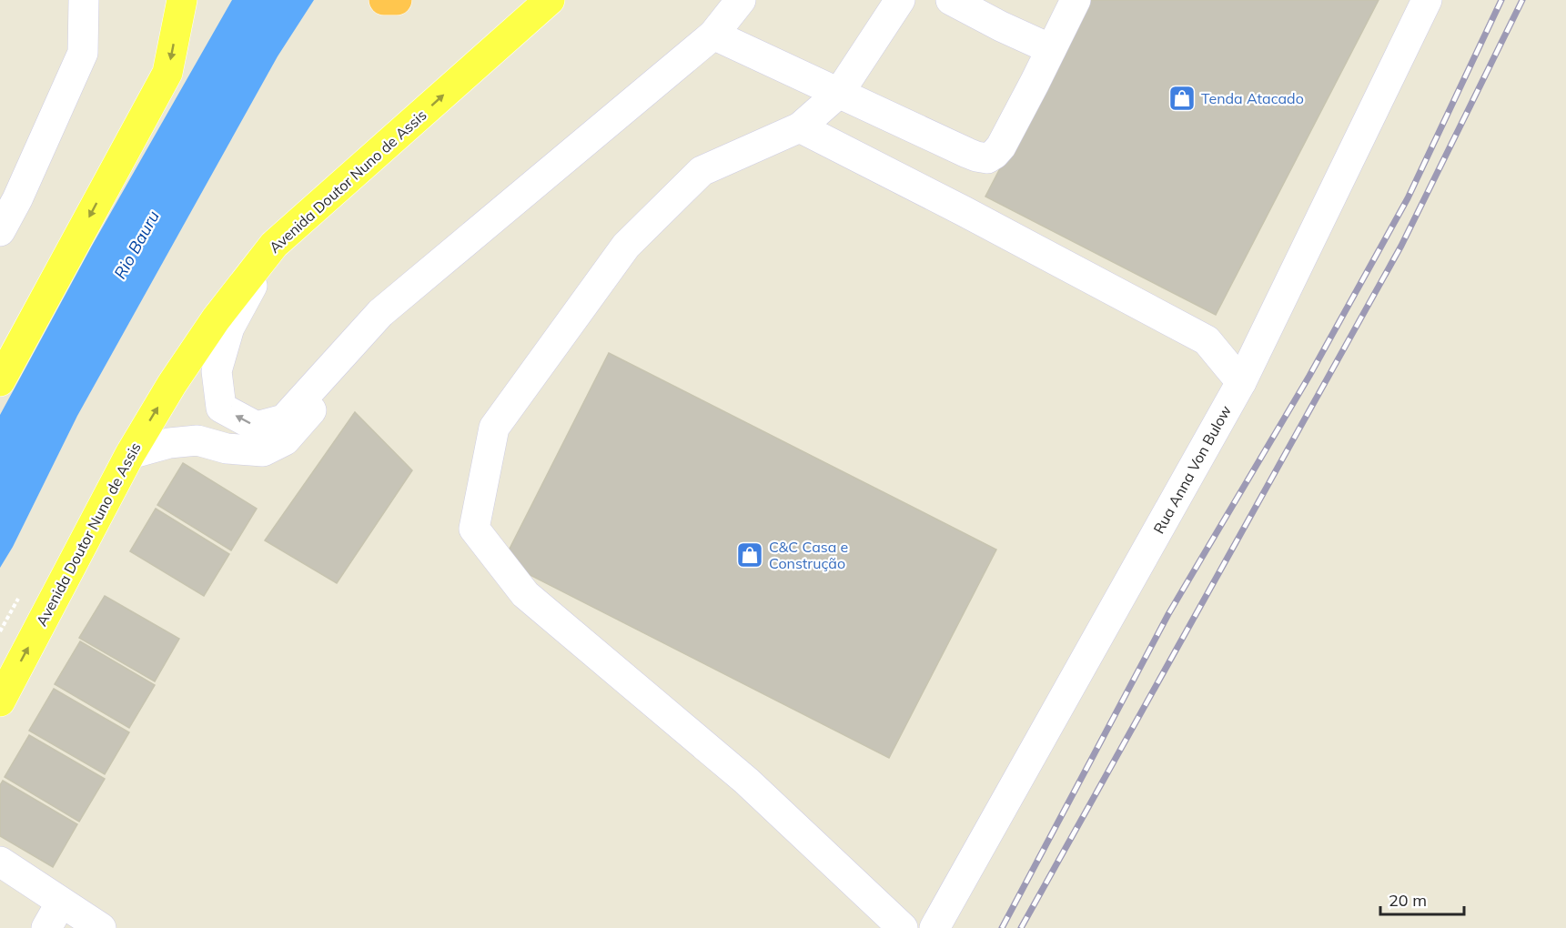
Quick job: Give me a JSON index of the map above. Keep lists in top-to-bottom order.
{
  "streets": {
    "main road": ["Avenida Doutor Nuno de Assis"],
    "street": ["Rua Anna Von Bulow"]
  },
  "water": ["Rio Bauru"],
  "places": {
    "shop": ["Tenda Atacado", "C&C Casa e Construção"]
  },
  "scale_bar": "20 m"
}
